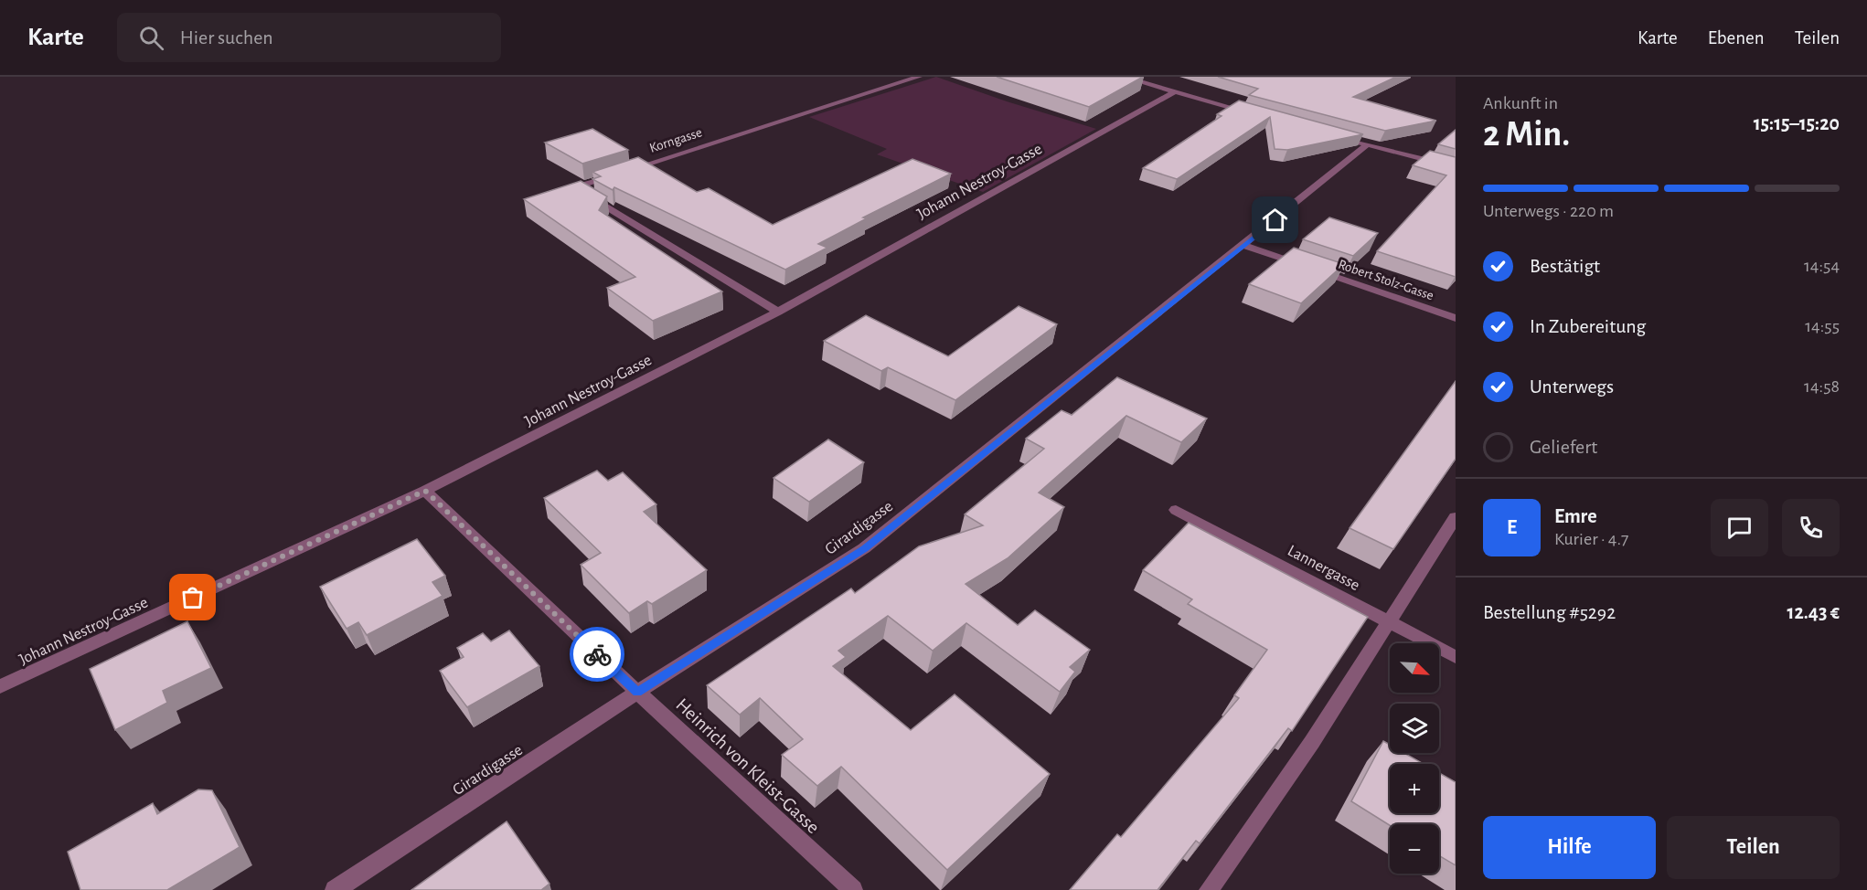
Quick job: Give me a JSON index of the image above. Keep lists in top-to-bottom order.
{
  "streets": {
    "street": [
      "Korngasse",
      "Johann Nestroy-Gasse",
      "Robert Stolz-Gasse",
      "Girardigasse",
      "Lannergasse",
      "Heinrich von Kleist-Gasse"
    ]
  },
  "crossings": [
    ["Johann Nestroy-Gasse", "Heinrich von Kleist-Gasse"],
    ["Robert Stolz-Gasse", "Girardigasse"],
    ["Girardigasse", "Heinrich von Kleist-Gasse"]
  ],
  "north": "bottom right",
  "page": {
    "header": "Karte",
    "search": "Hier suchen",
    "nav": ["Karte", "Ebenen", "Teilen"],
    "heading": ["2 Min.", "Ankunft in", "15:15–15:20"],
    "panel": [
      "Emre",
      "Kurier · 4.7",
      "Bestellung #5292",
      "12.43 €"
    ],
    "bar": "Unterwegs · 220 m",
    "list": [
      ["Bestätigt", "14:54"],
      ["In Zubereitung", "14:55"],
      ["Unterwegs", "14:58"],
      "Geliefert"
    ],
    "round": "E",
    "map_buttons": ["+", "−"],
    "buttons": ["Hilfe", "Teilen"]
  }
}
